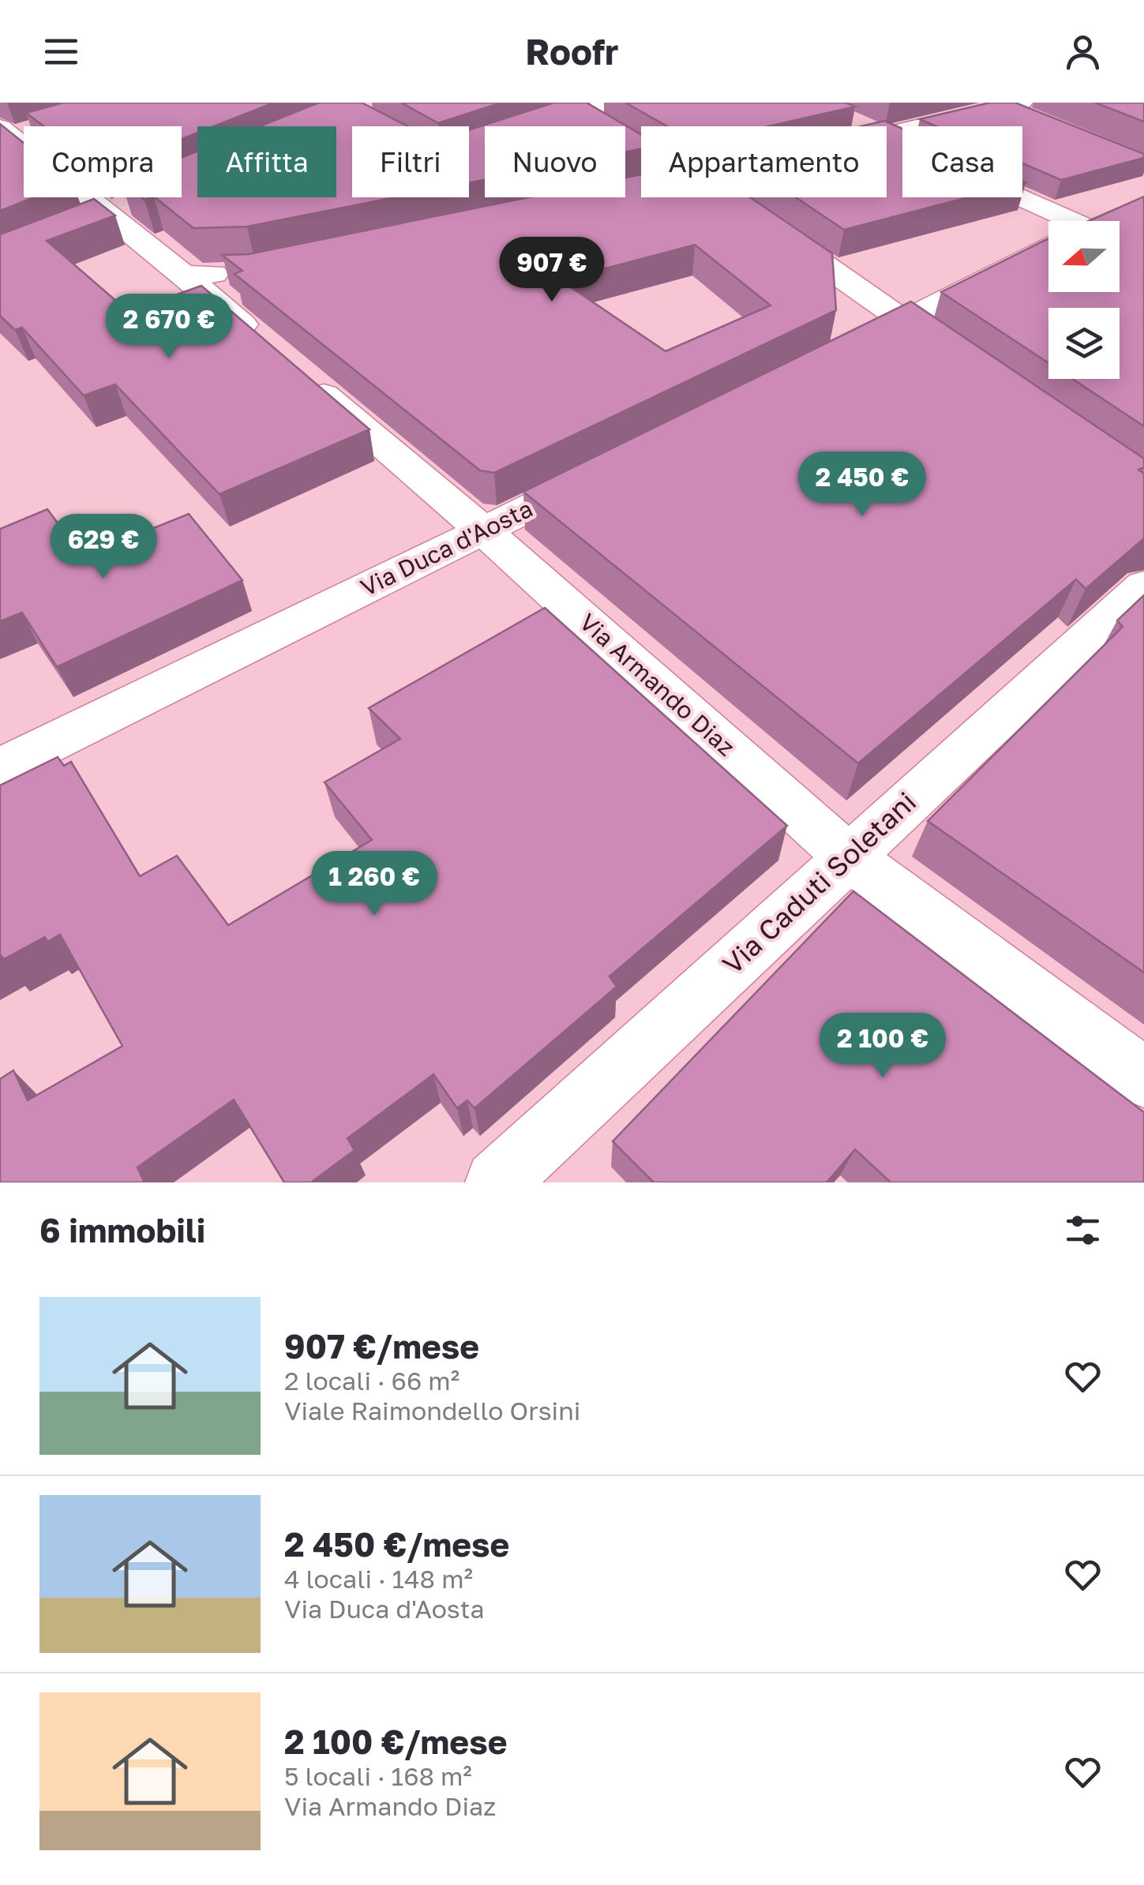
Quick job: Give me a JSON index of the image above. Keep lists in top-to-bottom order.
{
  "streets": {
    "street": ["Via Duca d'Aosta", "Via Armando Diaz", "Via Caduti Soletani"]
  },
  "crossings": [
    ["Via Duca d'Aosta", "Via Armando Diaz"],
    ["Via Armando Diaz", "Via Caduti Soletani"]
  ],
  "north": "left",
  "page": {
    "header": "Roofr",
    "chip": [
      "Compra",
      "Affitta",
      "Filtri",
      "Nuovo",
      "Appartamento",
      "Casa"
    ],
    "price": [
      "907 €",
      "2 670 €",
      "2 450 €",
      "629 €",
      "1 260 €",
      "2 100 €"
    ],
    "heading": "6 immobili",
    "list": [
      {
        "name": "907 €/mese",
        "note": "2 locali · 66 m² · Viale Raimondello Orsini"
      },
      {
        "name": "2 450 €/mese",
        "note": "4 locali · 148 m² · Via Duca d'Aosta"
      },
      {
        "name": "2 100 €/mese",
        "note": "5 locali · 168 m² · Via Armando Diaz"
      }
    ]
  }
}
